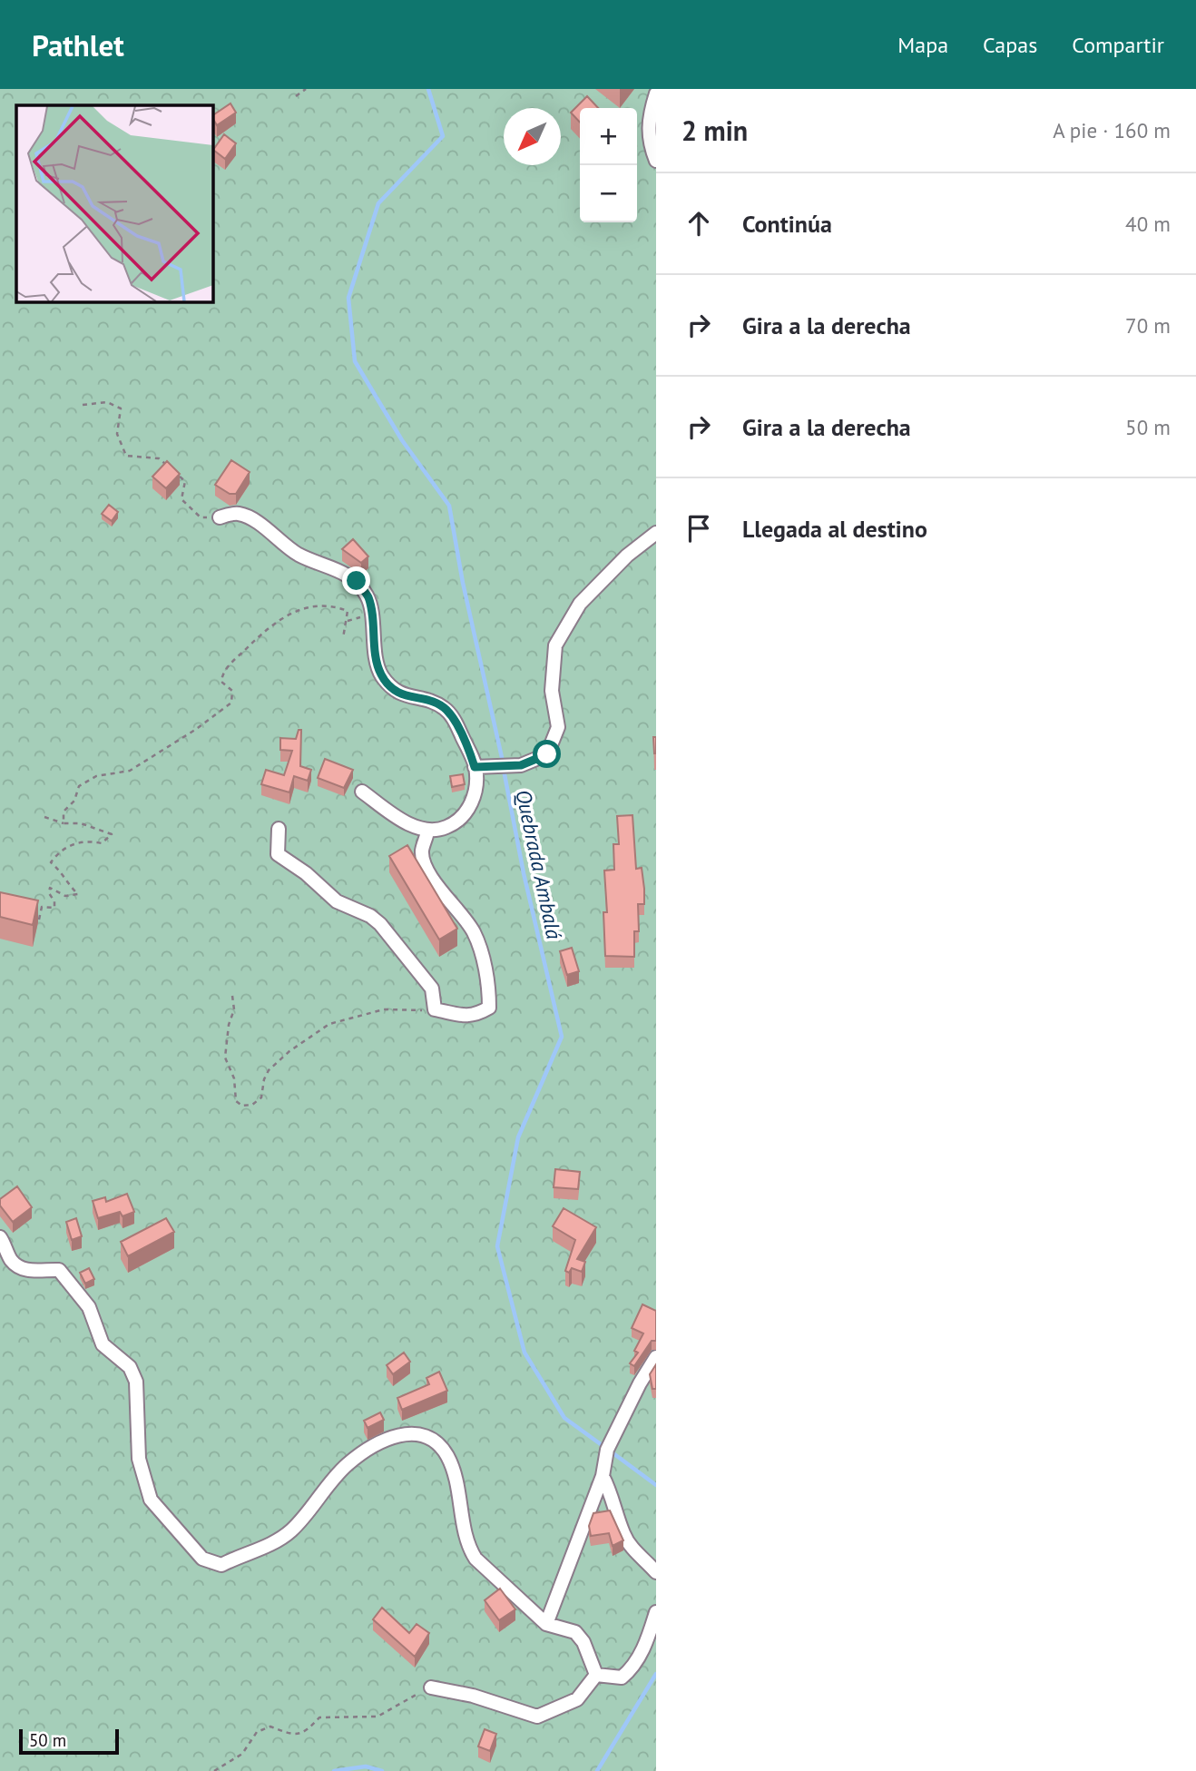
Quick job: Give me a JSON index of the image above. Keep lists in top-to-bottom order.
{
  "water": ["Quebrada Ambalá"],
  "scale_bar": "50 m",
  "north": "bottom left",
  "page": {
    "header": "Pathlet",
    "nav": ["Mapa", "Capas", "Compartir"],
    "heading": ["2 min", "A pie · 160 m"],
    "map_buttons": ["+", "−"],
    "list": [
      ["Continúa", "40 m"],
      ["Gira a la derecha", "70 m"],
      ["Gira a la derecha", "50 m"],
      "Llegada al destino"
    ],
    "scale": "50 m"
  }
}
